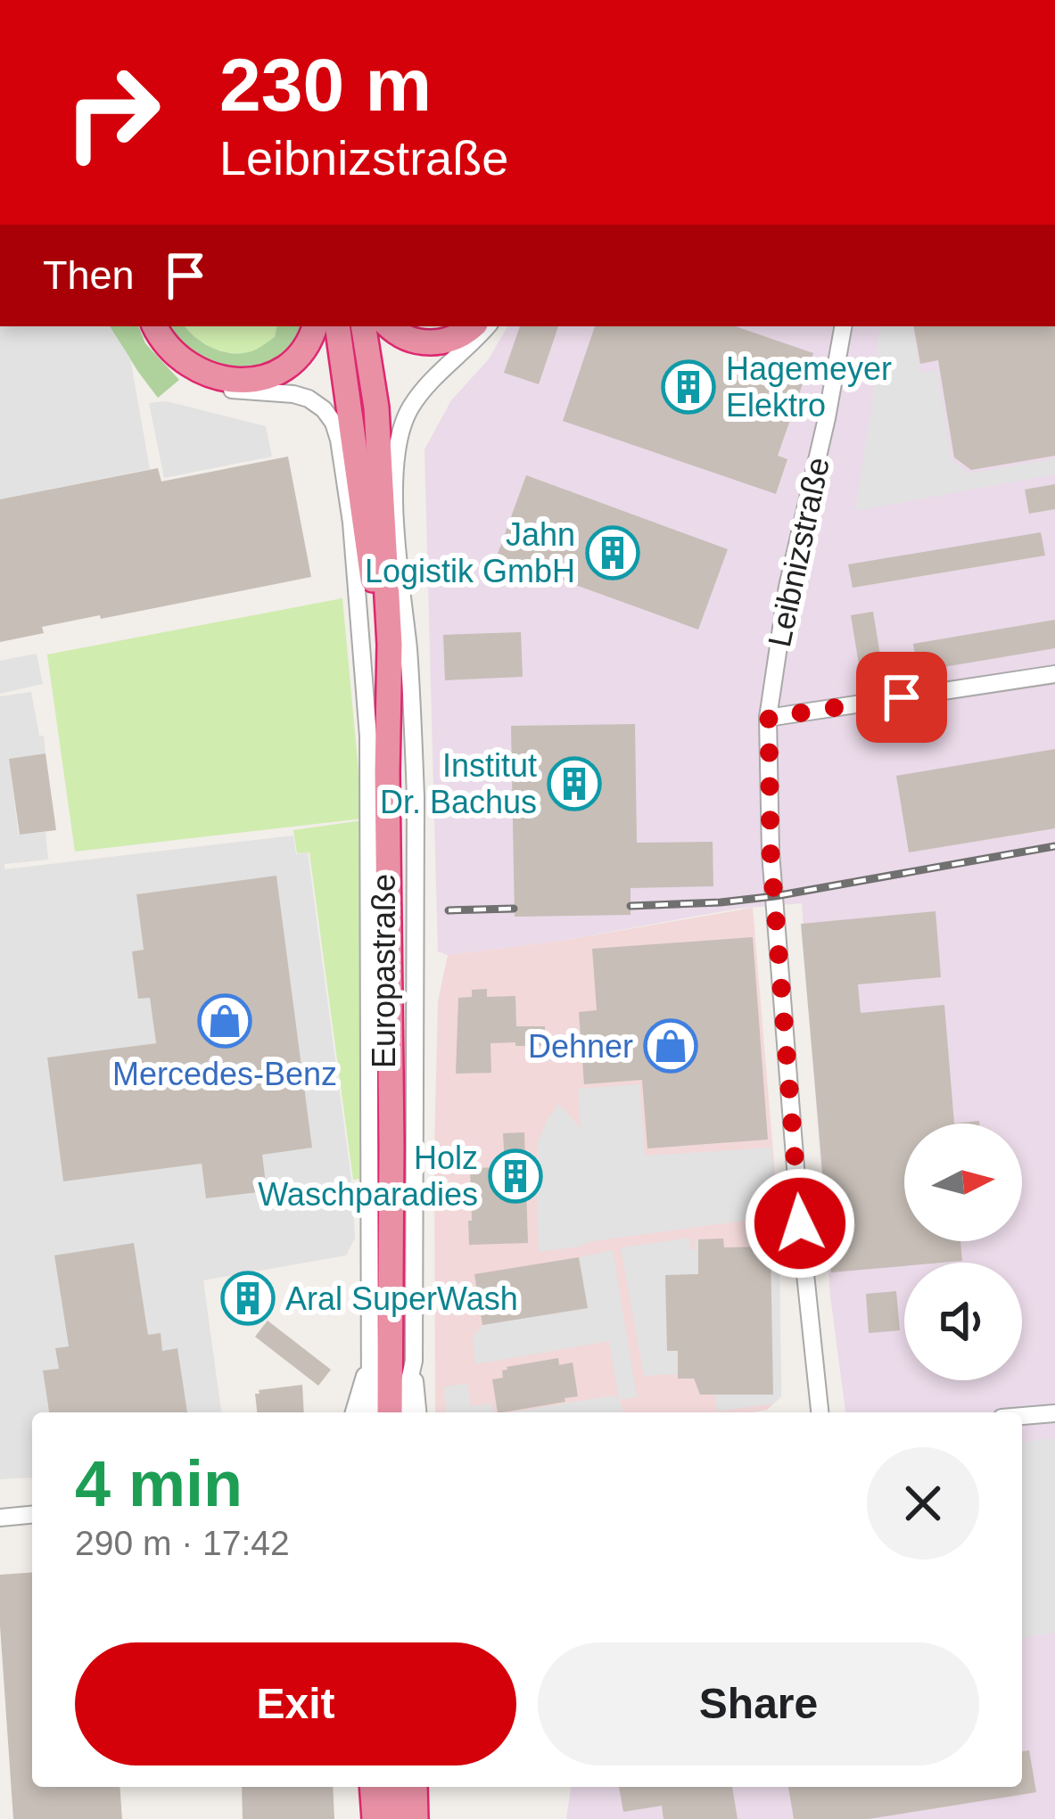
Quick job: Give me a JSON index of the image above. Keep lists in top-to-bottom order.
{
  "streets": {
    "highway": ["Europastraße"],
    "street": ["Leibnizstraße"]
  },
  "places": {
    "building": [
      "Hagemeyer Elektro",
      "Jahn Logistik GmbH",
      "Institut Dr. Bachus",
      "Holz Waschparadies",
      "Aral SuperWash"
    ],
    "shop": ["Mercedes-Benz", "Dehner"]
  },
  "north": "right",
  "page": {
    "turn": ["230 m", "Leibnizstraße"],
    "then": "Then",
    "heading": ["4 min", "290 m · 17:42"],
    "buttons": ["Exit", "Share"]
  }
}
